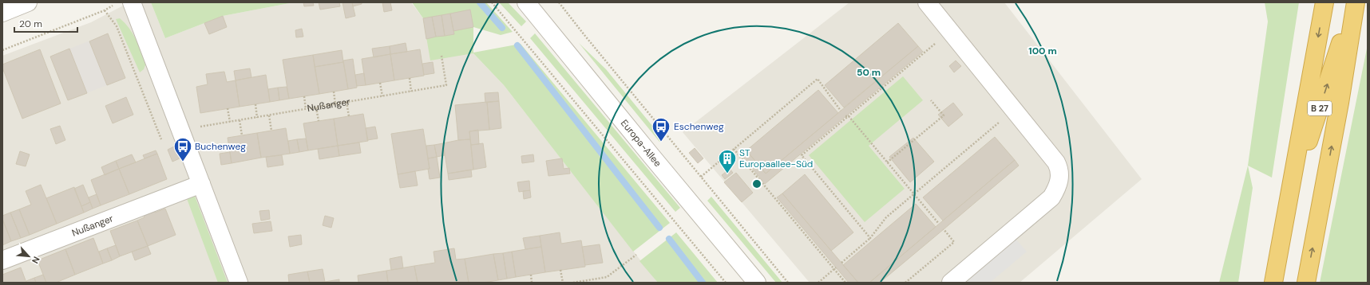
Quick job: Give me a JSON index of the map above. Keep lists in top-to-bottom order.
{
  "streets": {
    "highway": ["B 27"],
    "street": ["Nußanger", "Europa-Allee"]
  },
  "places": {
    "bus stop": ["Eschenweg", "Buchenweg"],
    "building": ["ST Europaallee-Süd"]
  },
  "scale_bar": "20 m",
  "north": "bottom right",
  "rings": ["100 m", "50 m"]
}
